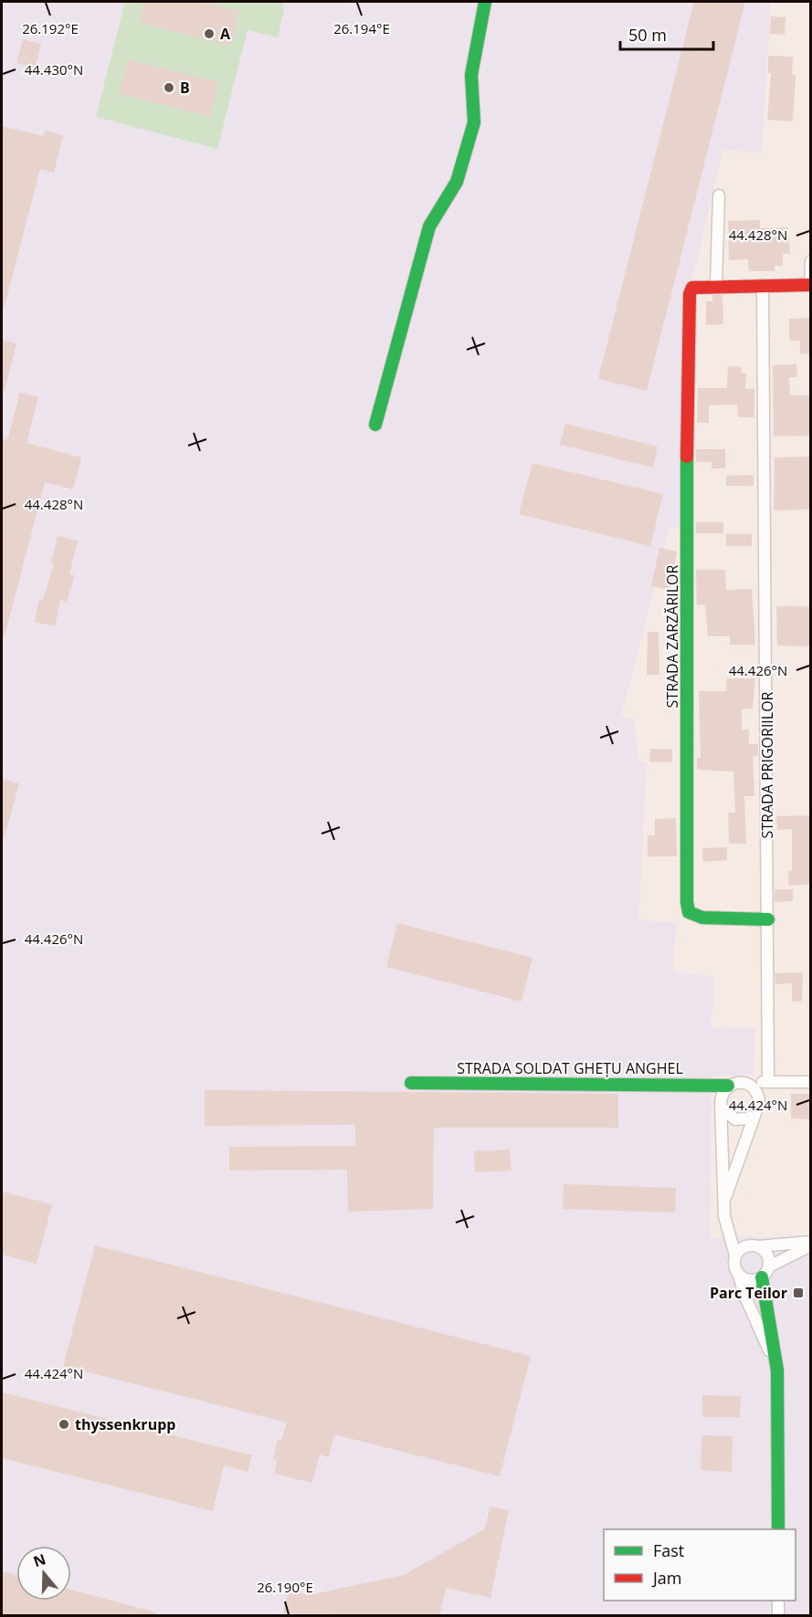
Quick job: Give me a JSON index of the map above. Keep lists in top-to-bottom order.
{
  "streets": {
    "street": ["STRADA ZARZĂRILOR", "STRADA PRIGORIILOR", "STRADA SOLDAT GHEȚU ANGHEL"]
  },
  "crossings": [
    ["STRADA ZARZĂRILOR", "STRADA PRIGORIILOR"]
  ],
  "places": {
    "other": ["A", "B", "thyssenkrupp"],
    "transit": ["Parc Teilor"]
  },
  "legend": ["Fast", "Jam"],
  "scale_bar": "50 m",
  "north": "top",
  "coordinates": [
    "26.194°E",
    "26.192°E",
    "44.430°N",
    "44.428°N",
    "44.426°N",
    "44.424°N",
    "26.190°E"
  ]
}
